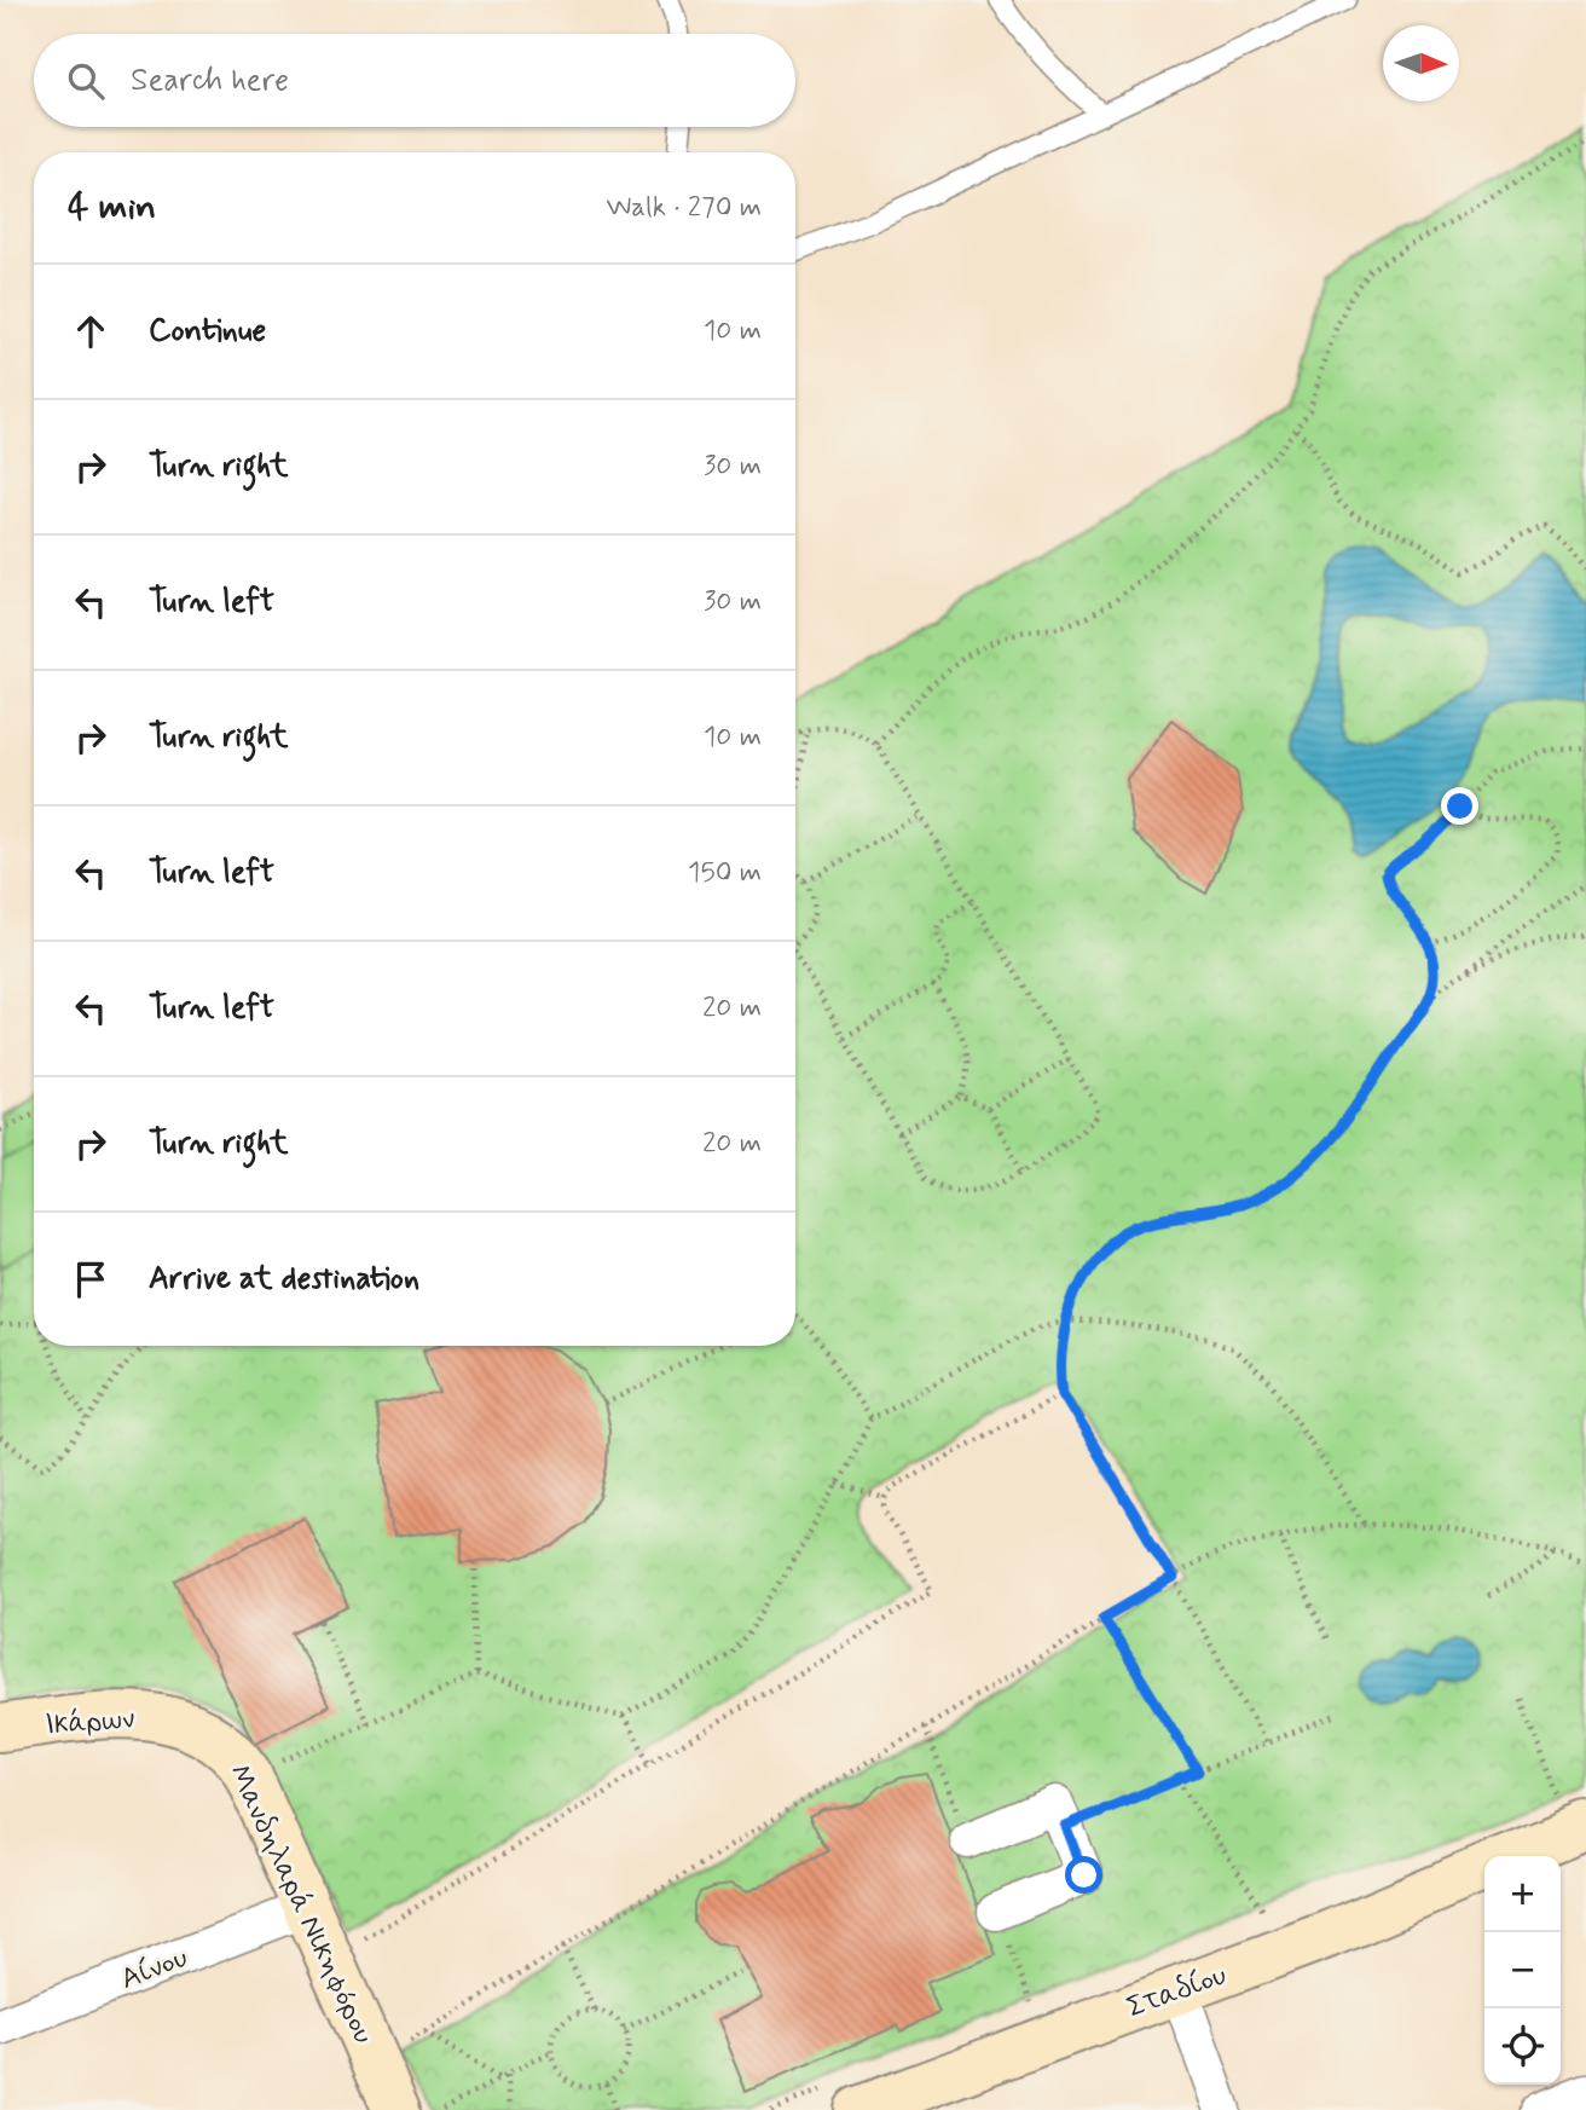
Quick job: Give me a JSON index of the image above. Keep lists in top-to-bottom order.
{
  "streets": {
    "street": [
      "Ικάρων",
      "Μανδηλαρά Νικηφόρου",
      "Αίνου",
      "Σταδίου"
    ]
  },
  "crossings": [
    ["Ικάρων", "Μανδηλαρά Νικηφόρου"],
    ["Μανδηλαρά Νικηφόρου", "Αίνου"]
  ],
  "north": "right",
  "page": {
    "search": "Search here",
    "heading": ["4 min", "Walk · 270 m"],
    "list": [
      ["Continue", "10 m"],
      ["Turn right", "30 m"],
      ["Turn left", "30 m"],
      ["Turn right", "10 m"],
      ["Turn left", "150 m"],
      ["Turn left", "20 m"],
      ["Turn right", "20 m"],
      "Arrive at destination"
    ],
    "map_buttons": ["+", "−"]
  }
}
